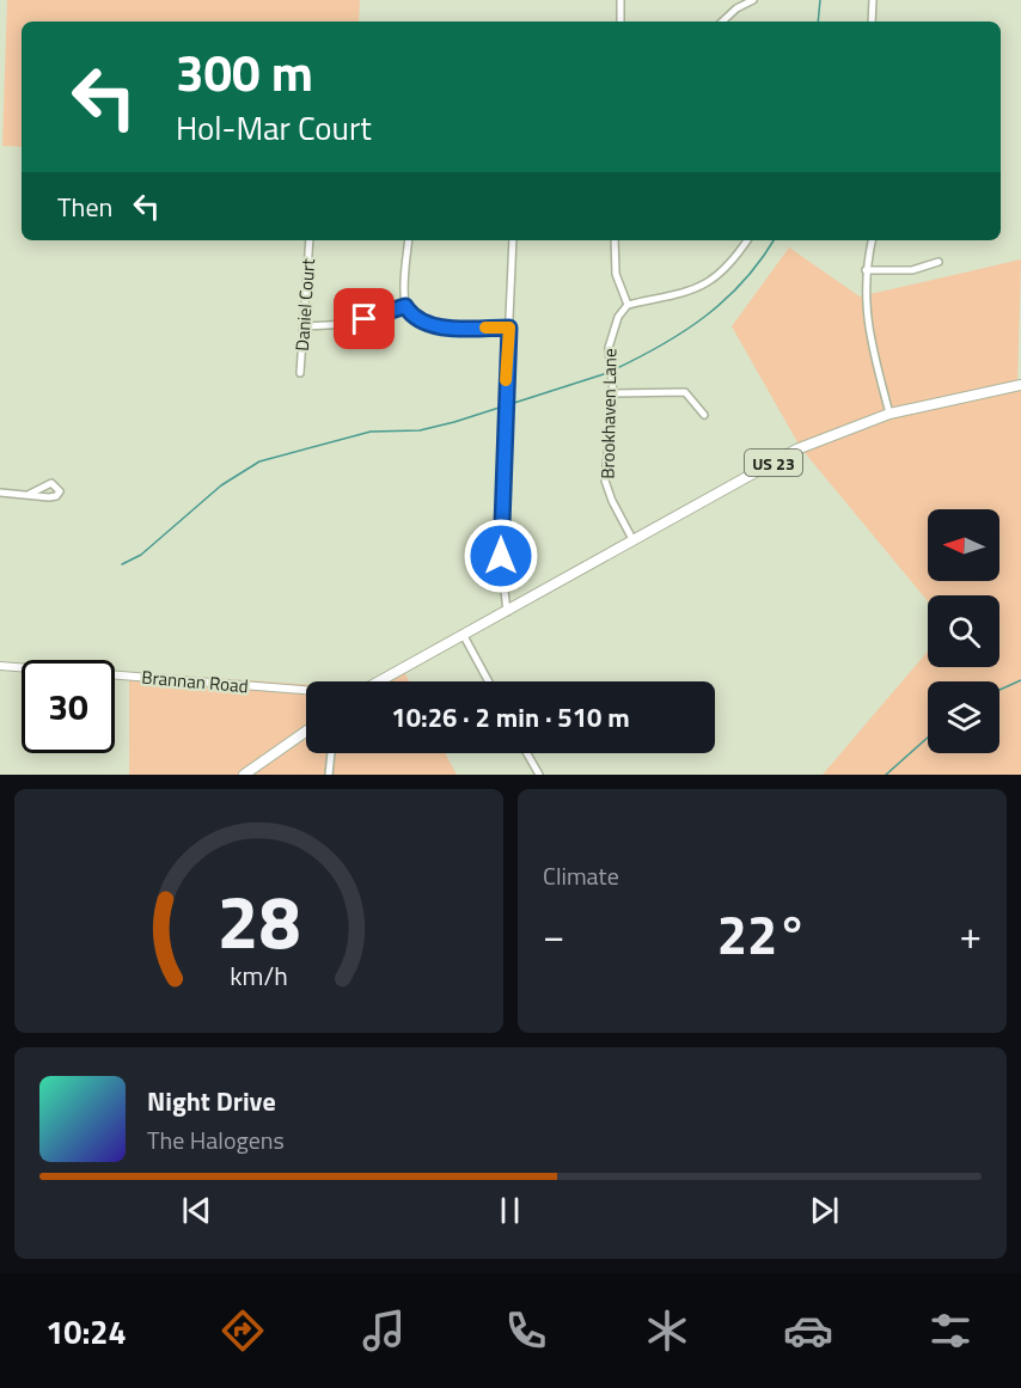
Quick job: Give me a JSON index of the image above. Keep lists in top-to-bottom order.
{
  "streets": {
    "main road": ["US 23"],
    "street": ["Daniel Court", "Brookhaven Lane", "Brannan Road"]
  },
  "crossings": [
    ["Brookhaven Lane", "US 23"]
  ],
  "north": "left",
  "page": {
    "turn": ["300 m", "Hol-Mar Court"],
    "then": "Then",
    "limit": "30",
    "trip": "10:26 · 2 min · 510 m",
    "tile": "Climate",
    "heat": ["−", "22°", "+"],
    "song": ["Night Drive", "The Halogens"],
    "tabs": "10:24",
    "gauge": ["28", "km/h"]
  }
}
